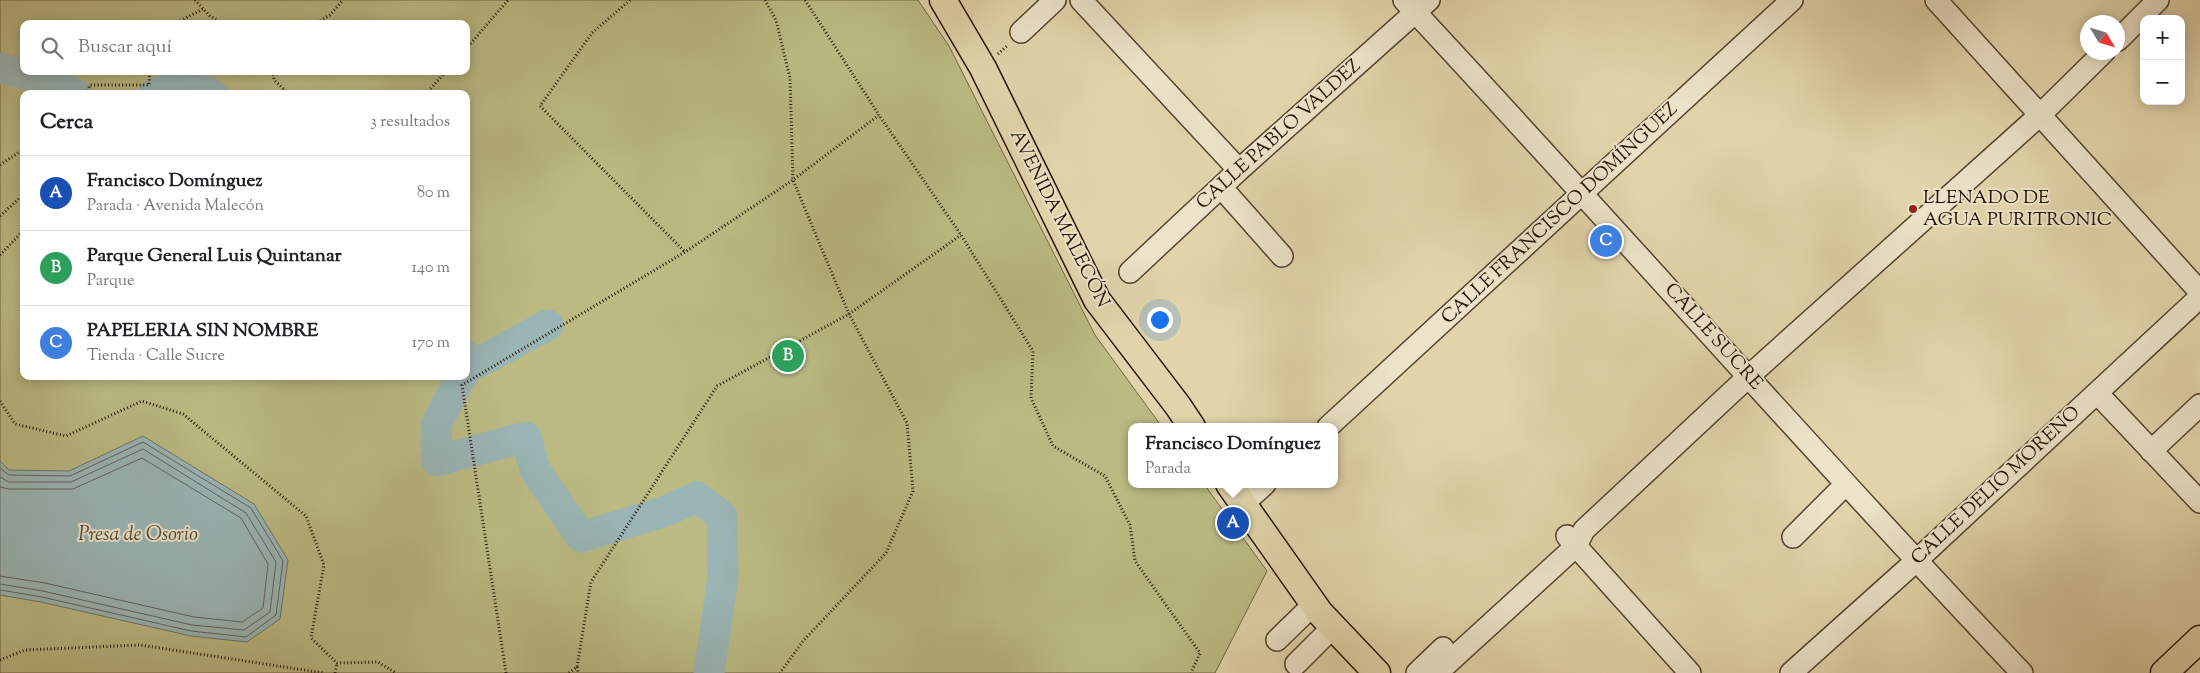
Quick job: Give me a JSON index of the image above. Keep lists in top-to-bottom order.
{
  "streets": {
    "main road": ["AVENIDA MALECÓN"],
    "street": [
      "CALLE PABLO VALDEZ",
      "CALLE FRANCISCO DOMÍNGUEZ",
      "CALLE SUCRE",
      "CALLE DELIO MORENO"
    ]
  },
  "crossings": [
    ["CALLE PABLO VALDEZ", "CALLE SUCRE"],
    ["CALLE FRANCISCO DOMÍNGUEZ", "CALLE SUCRE"],
    ["CALLE SUCRE", "CALLE DELIO MORENO"]
  ],
  "water": ["Presa de Osorio"],
  "places": ["LLENADO DE AGUA PURITRONIC"],
  "north": "bottom right",
  "page": {
    "map_buttons": ["+", "−"],
    "search": "Buscar aquí",
    "heading": ["Cerca", "3 resultados"],
    "list": [
      {
        "mark": "A",
        "name": "Francisco Domínguez",
        "note": "Parada · Avenida Malecón",
        "value": "80 m"
      },
      {
        "mark": "B",
        "name": "Parque General Luis Quintanar",
        "note": "Parque",
        "value": "140 m"
      },
      {
        "mark": "C",
        "name": "PAPELERIA SIN NOMBRE",
        "note": "Tienda · Calle Sucre",
        "value": "170 m"
      }
    ],
    "pins": ["C", "B", "A"],
    "popup": ["Francisco Domínguez", "Parada"]
  }
}
